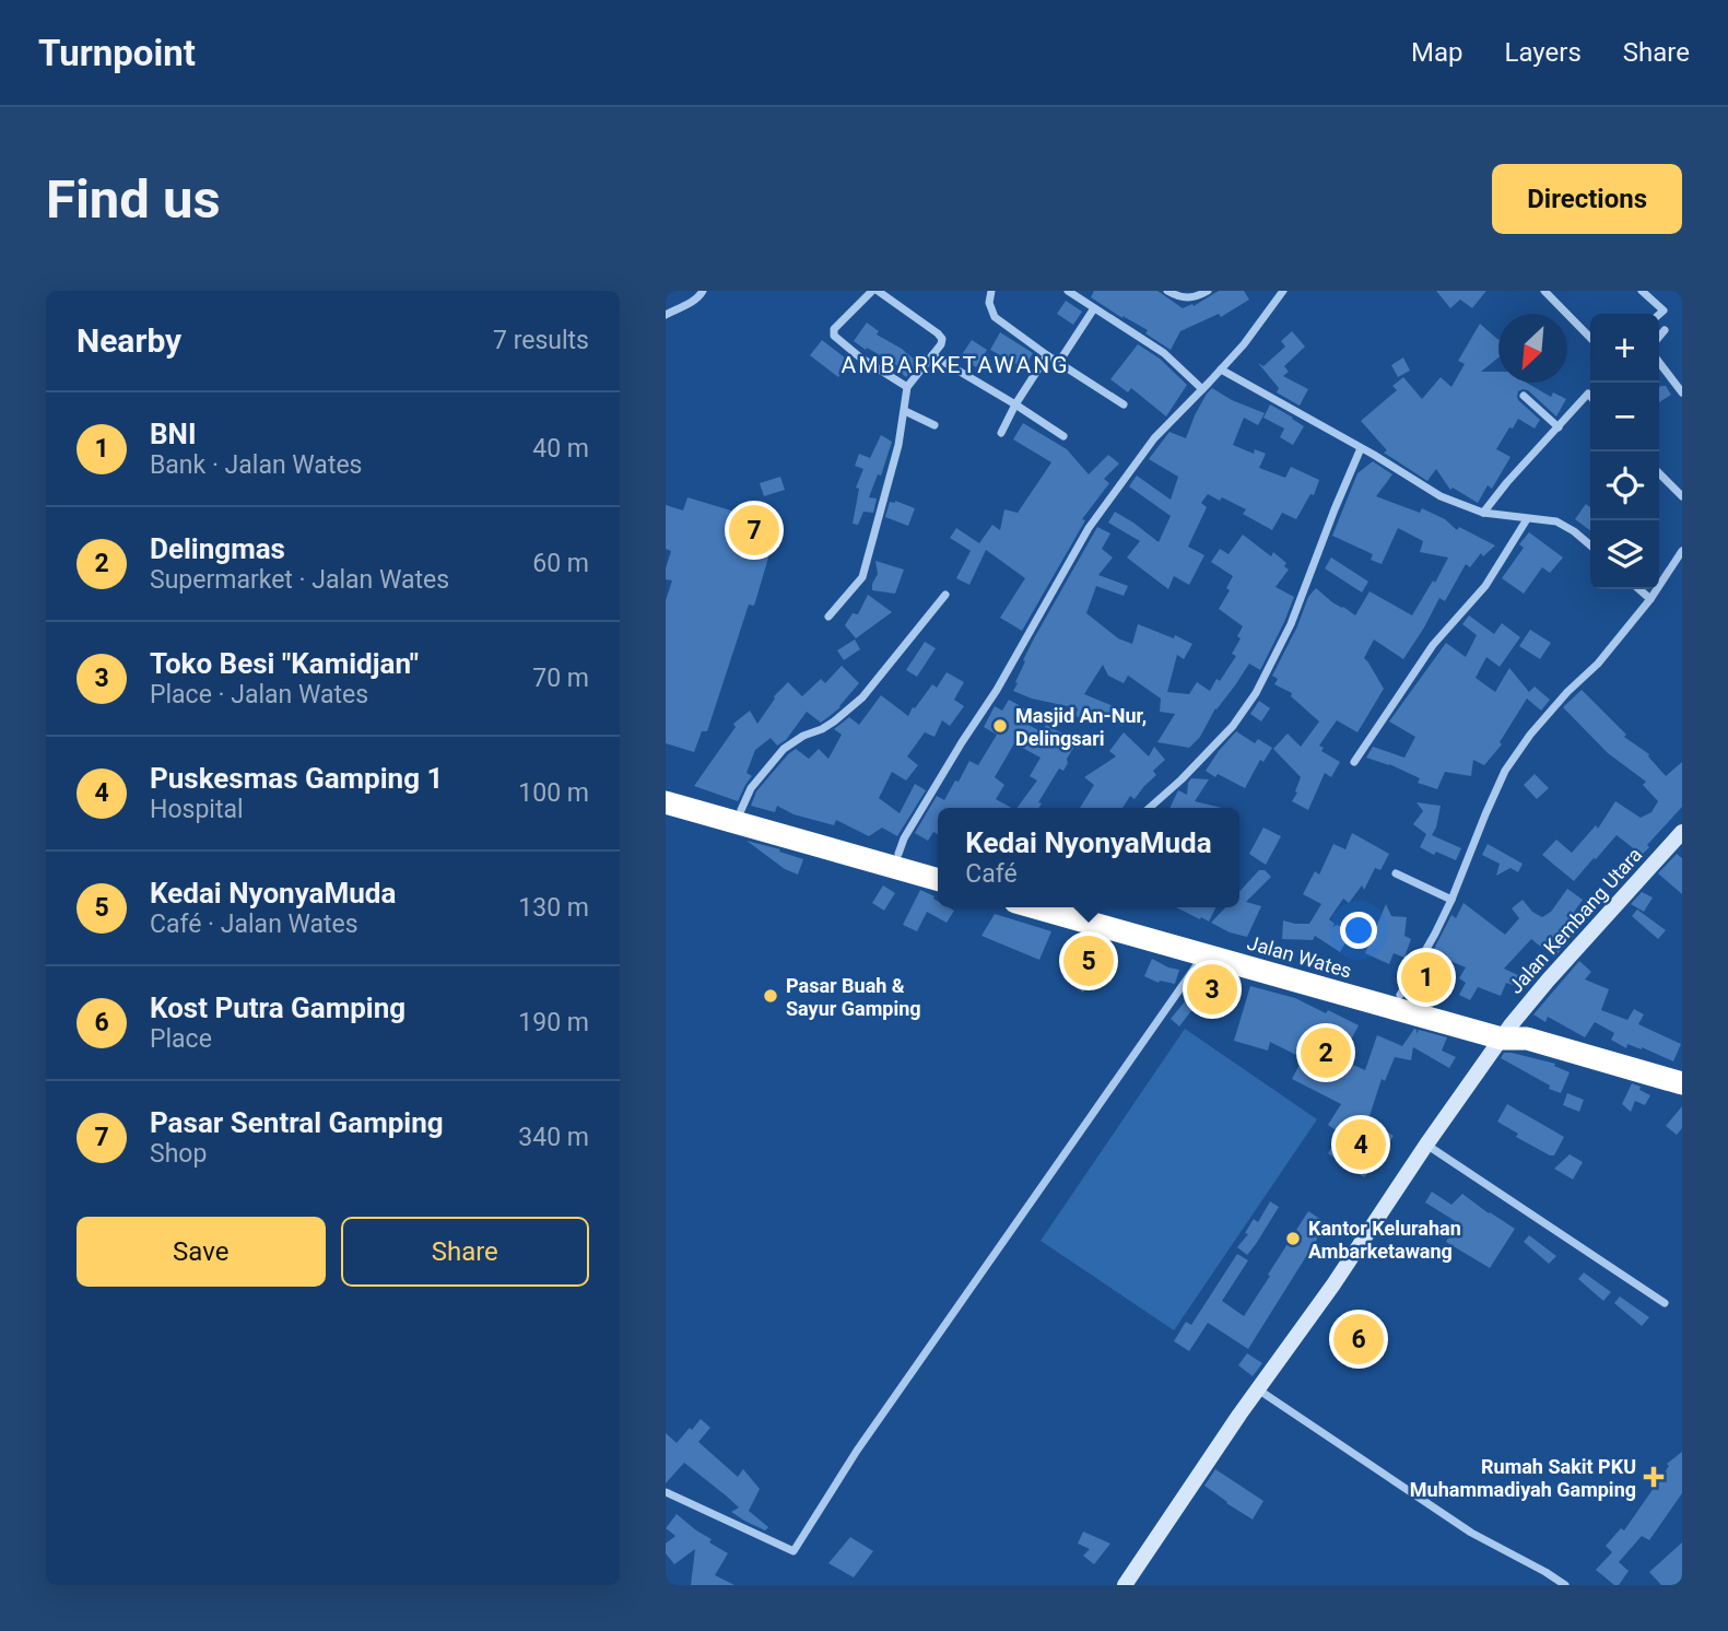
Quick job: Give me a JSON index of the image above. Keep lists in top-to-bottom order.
{
  "streets": {
    "highway": ["Jalan Wates"],
    "street": ["Jalan Kembang Utara"]
  },
  "crossings": [
    ["Jalan Kembang Utara", "Jalan Wates"]
  ],
  "districts": ["AMBARKETAWANG"],
  "places": {
    "other": ["Masjid An-Nur, Delingsari", "Pasar Buah & Sayur Gamping", "Kantor Kelurahan Ambarketawang"],
    "health": ["Rumah Sakit PKU Muhammadiyah Gamping"]
  },
  "north": "bottom left",
  "page": {
    "header": "Turnpoint",
    "nav": ["Map", "Layers", "Share"],
    "buttons": [
      "Directions",
      ["Save", "Share"]
    ],
    "title": "Find us",
    "heading": ["Nearby", "7 results"],
    "map_buttons": ["+", "−"],
    "list": [
      {
        "mark": "1",
        "name": "BNI",
        "note": "Bank · Jalan Wates",
        "value": "40 m"
      },
      {
        "mark": "2",
        "name": "Delingmas",
        "note": "Supermarket · Jalan Wates",
        "value": "60 m"
      },
      {
        "mark": "3",
        "name": "Toko Besi \"Kamidjan\"",
        "note": "Place · Jalan Wates",
        "value": "70 m"
      },
      {
        "mark": "4",
        "name": "Puskesmas Gamping 1",
        "note": "Hospital",
        "value": "100 m"
      },
      {
        "mark": "5",
        "name": "Kedai NyonyaMuda",
        "note": "Café · Jalan Wates",
        "value": "130 m"
      },
      {
        "mark": "6",
        "name": "Kost Putra Gamping",
        "note": "Place",
        "value": "190 m"
      },
      {
        "mark": "7",
        "name": "Pasar Sentral Gamping",
        "note": "Shop",
        "value": "340 m"
      }
    ],
    "pins": [
      "7",
      "5",
      "1",
      "3",
      "2",
      "4",
      "6"
    ],
    "popup": ["Kedai NyonyaMuda", "Café"]
  }
}
